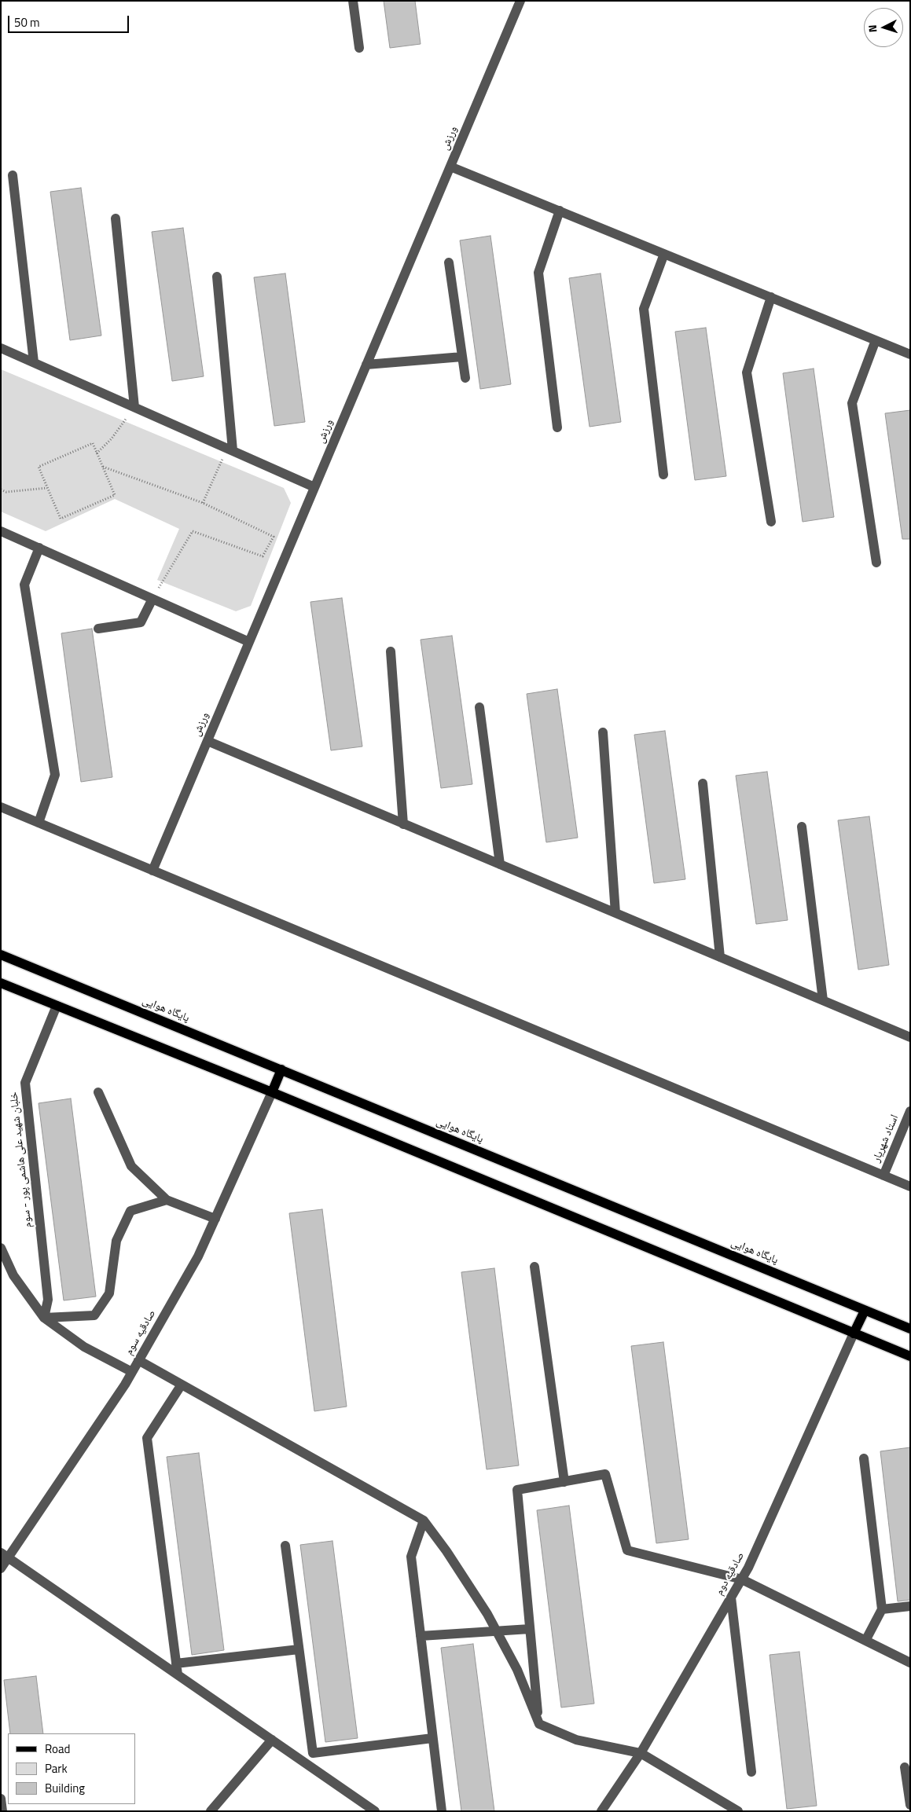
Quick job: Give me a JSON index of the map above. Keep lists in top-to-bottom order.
{
  "streets": {
    "main road": ["پایگاه هوایی"],
    "street": [
      "ورزش",
      "استاد شهریار",
      "خلبان شهید علی هاشمی پور - سوم",
      "صادقیه سوم",
      "صادقیه دوم"
    ]
  },
  "legend": ["Road", "Park", "Building"],
  "scale_bar": "50 m",
  "north": "left"
}
